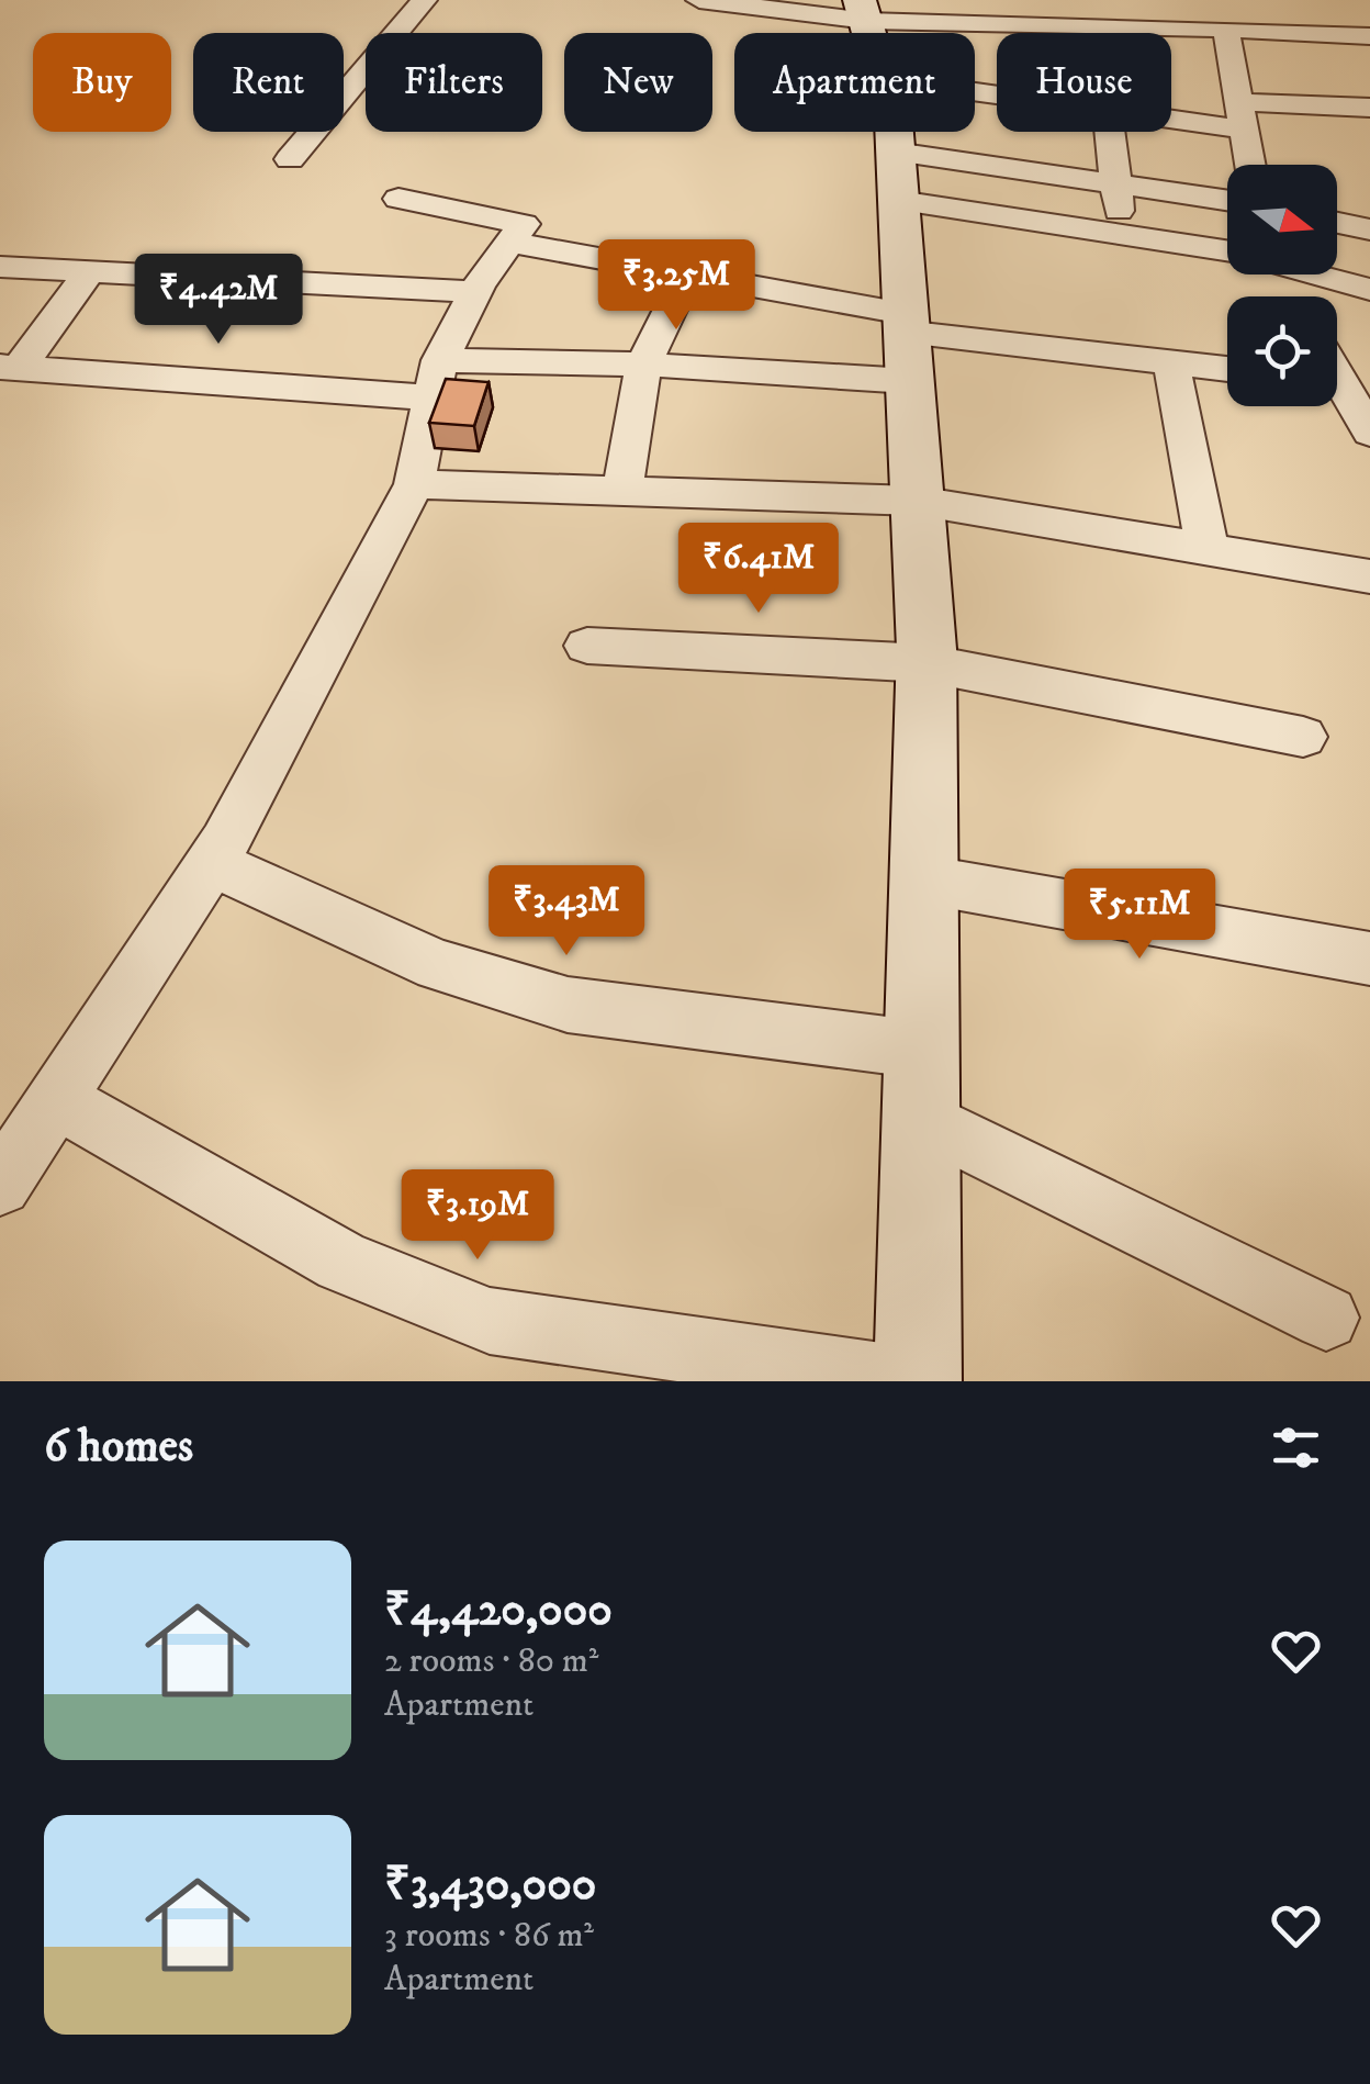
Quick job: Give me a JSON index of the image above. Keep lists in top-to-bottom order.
{
  "north": "right",
  "page": {
    "chip": [
      "Buy",
      "Rent",
      "Filters",
      "New",
      "Apartment",
      "House"
    ],
    "price": [
      "₹3.25M",
      "₹4.42M",
      "₹6.41M",
      "₹3.43M",
      "₹5.11M",
      "₹3.19M"
    ],
    "heading": "6 homes",
    "list": [
      {
        "name": "₹4,420,000",
        "note": "2 rooms · 80 m² · Apartment"
      },
      {
        "name": "₹3,430,000",
        "note": "3 rooms · 86 m² · Apartment"
      }
    ]
  }
}
